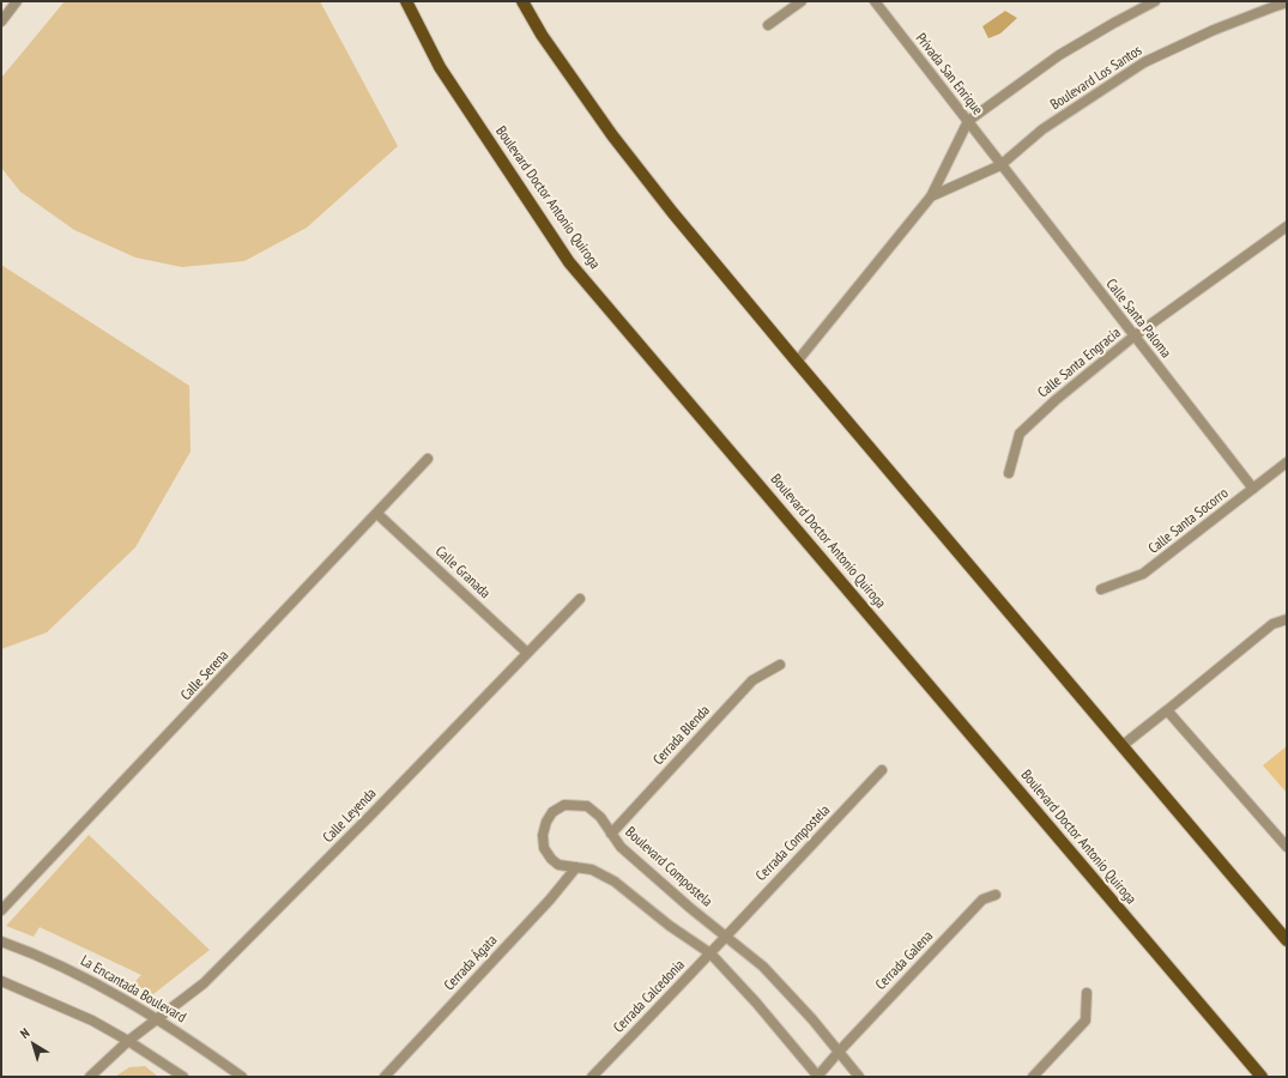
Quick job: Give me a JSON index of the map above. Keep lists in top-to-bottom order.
{
  "streets": {
    "main road": ["Boulevard Doctor Antonio Quiroga"],
    "street": [
      "Privada San Enrique",
      "Boulevard Los Santos",
      "Calle Santa Paloma",
      "Calle Santa Engracia",
      "Calle Santa Socorro",
      "Calle Granada",
      "Calle Serena",
      "Cerrada Blenda",
      "Calle Leyenda",
      "Cerrada Compostela",
      "Boulevard Compostela",
      "Cerrada Galena",
      "Cerrada Ágata",
      "La Encantada Boulevard",
      "Cerrada Calcedonia"
    ]
  },
  "crossings": [
    ["Privada San Enrique", "Boulevard Los Santos"],
    ["Privada San Enrique", "Calle Santa Paloma"],
    ["Boulevard Los Santos", "Calle Santa Paloma"],
    ["Calle Santa Paloma", "Calle Santa Engracia"],
    ["Calle Santa Paloma", "Calle Santa Socorro"],
    ["Calle Granada", "Calle Serena"],
    ["Calle Granada", "Calle Leyenda"],
    ["Cerrada Blenda", "Boulevard Compostela"],
    ["Calle Leyenda", "La Encantada Boulevard"],
    ["Cerrada Compostela", "Boulevard Compostela"],
    ["Cerrada Compostela", "Cerrada Calcedonia"],
    ["Boulevard Compostela", "Cerrada Galena"],
    ["Boulevard Compostela", "Cerrada Ágata"],
    ["Boulevard Compostela", "Cerrada Calcedonia"]
  ],
  "north": "top left"
}
